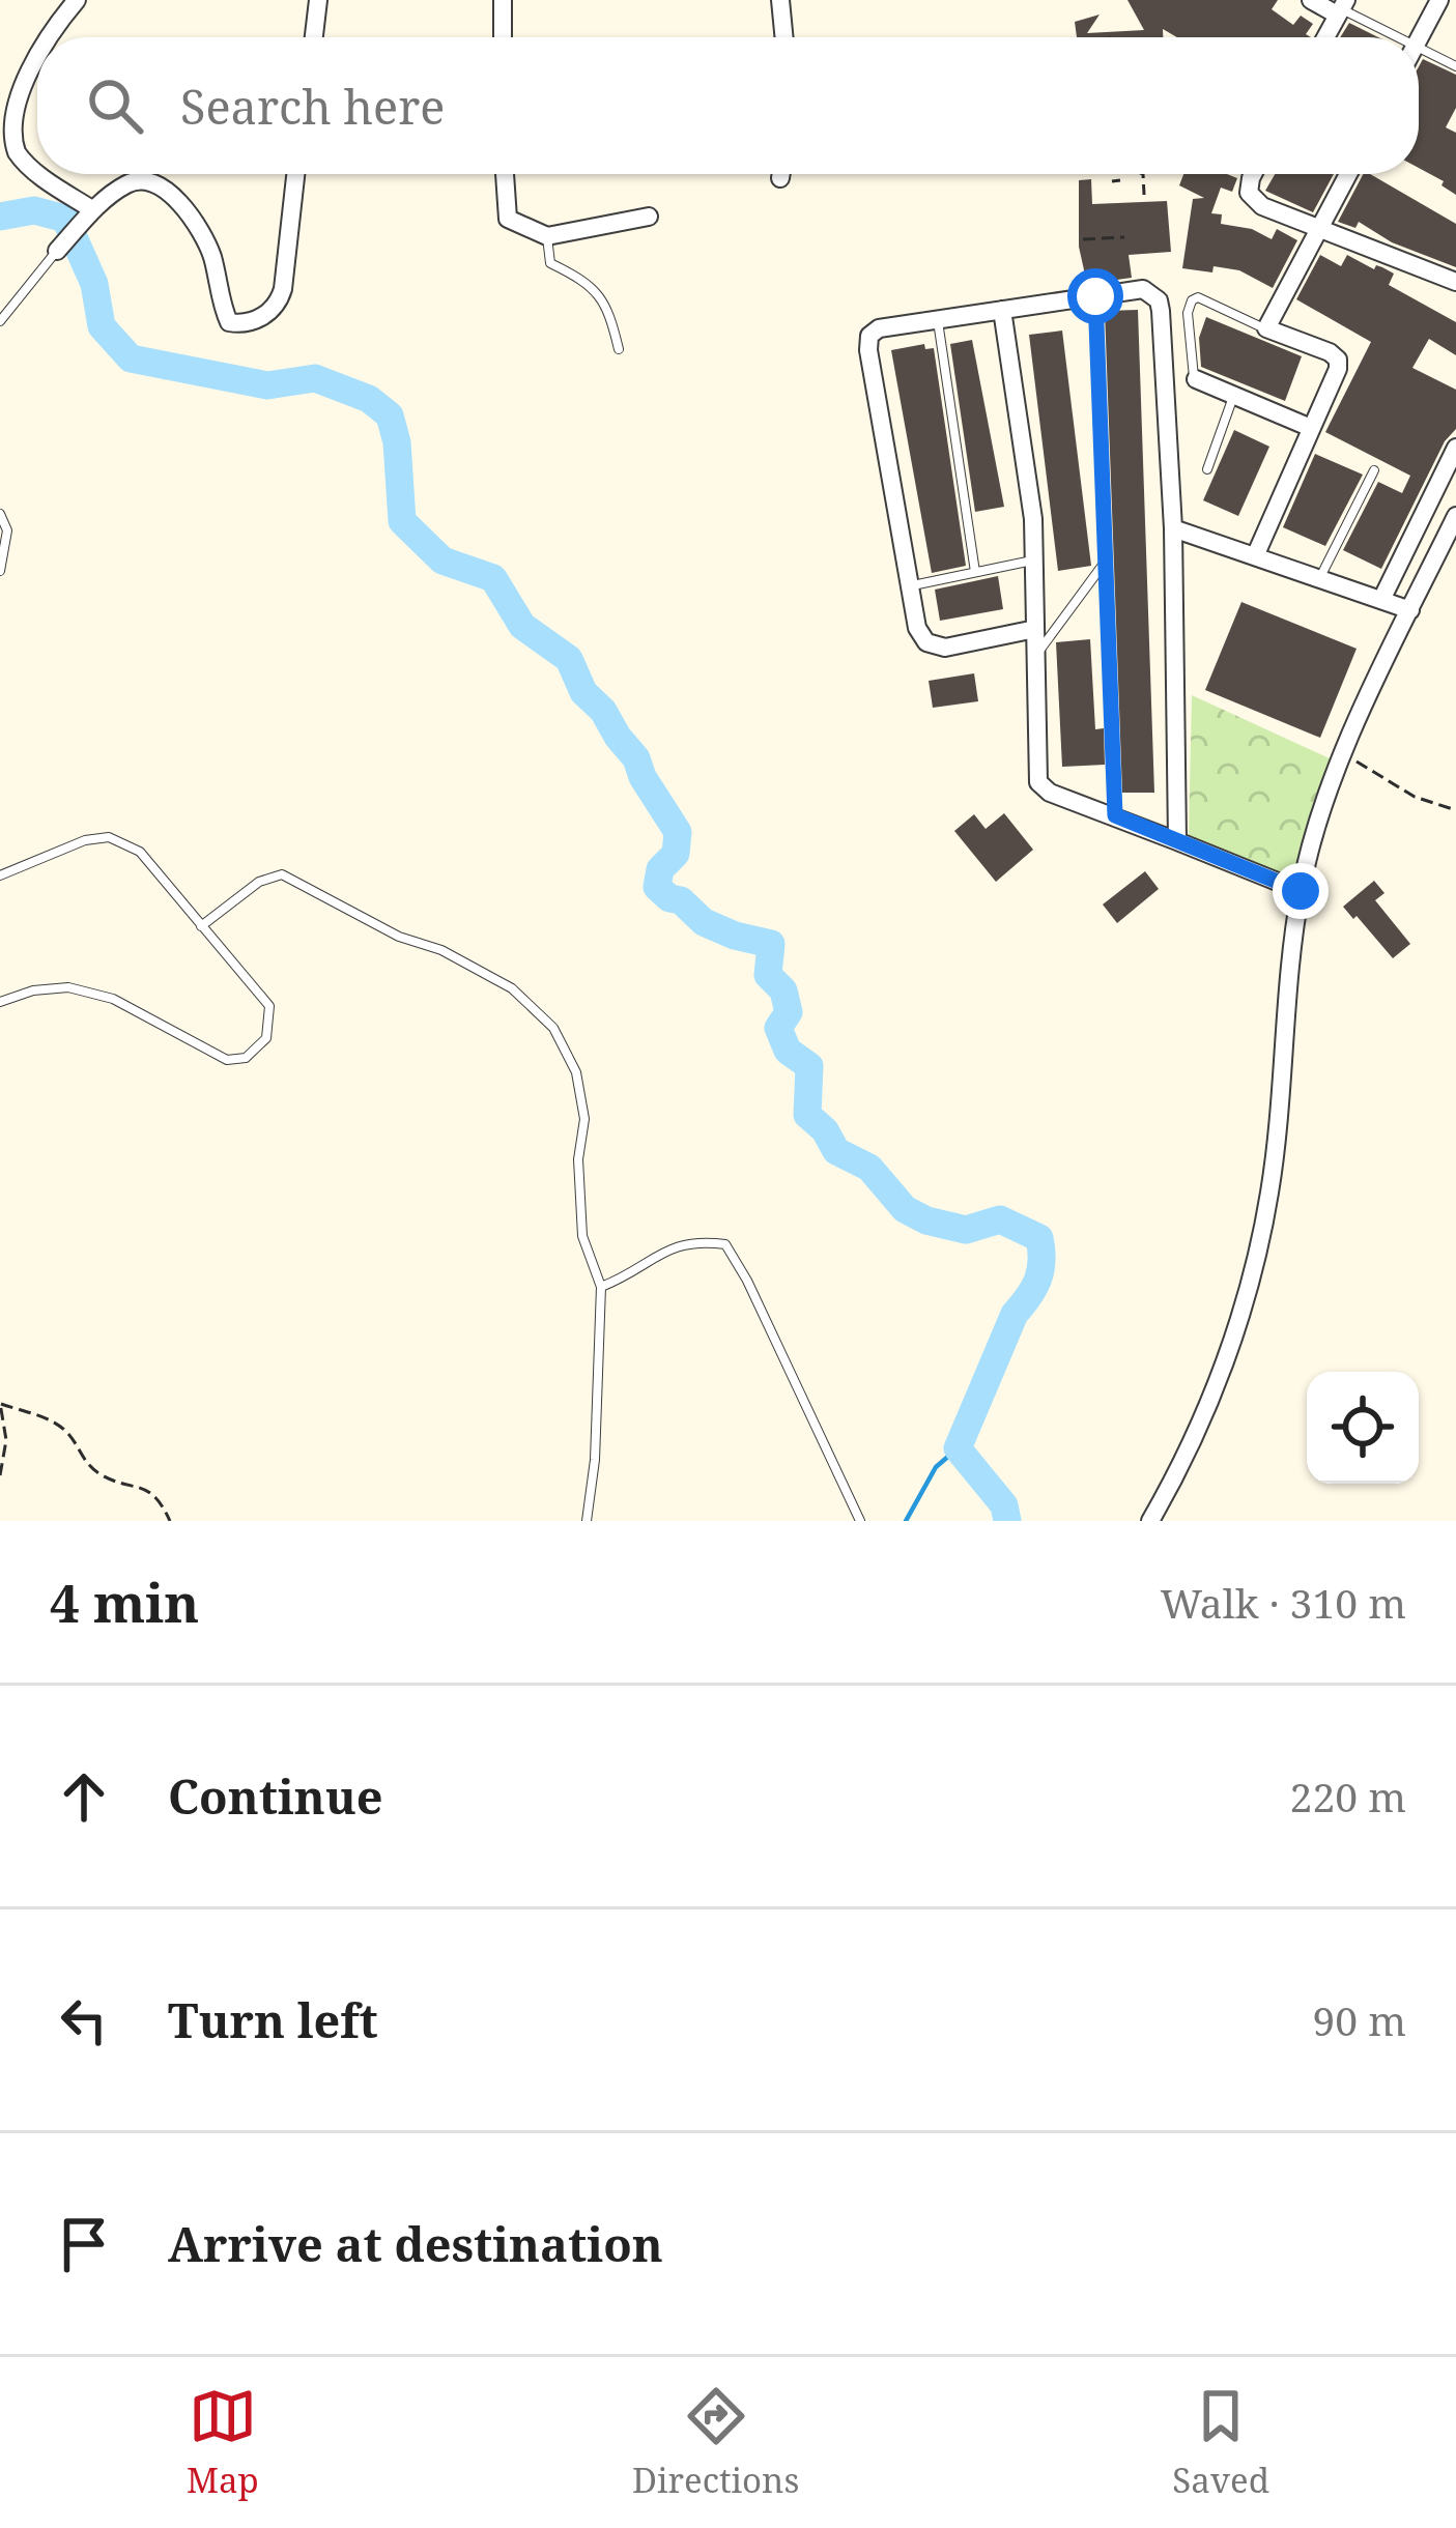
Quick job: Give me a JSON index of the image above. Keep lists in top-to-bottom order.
{
  "page": {
    "search": "Search here",
    "heading": ["4 min", "Walk · 310 m"],
    "list": [
      ["Continue", "220 m"],
      ["Turn left", "90 m"],
      "Arrive at destination"
    ],
    "nav": ["Map", "Directions", "Saved"]
  }
}
